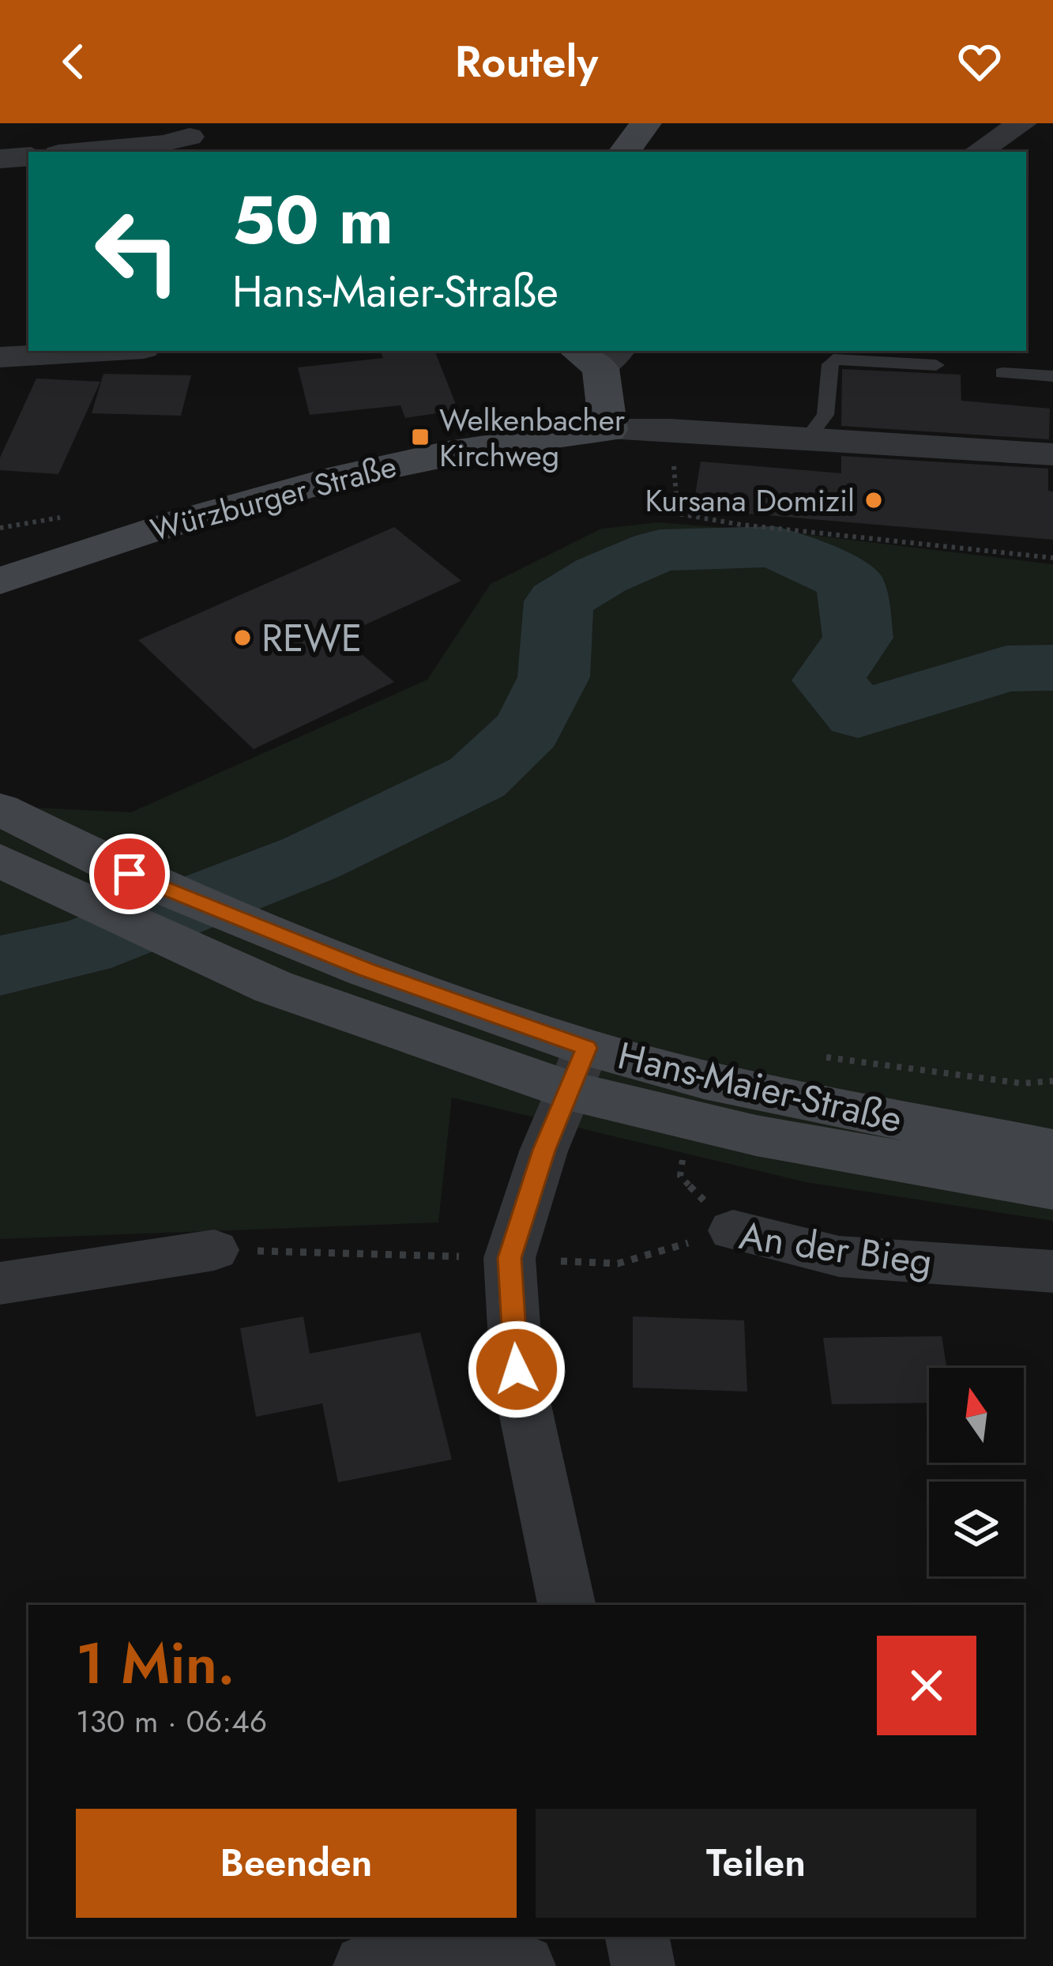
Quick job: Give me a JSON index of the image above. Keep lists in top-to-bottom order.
{
  "streets": {
    "street": ["Würzburger Straße", "Hans-Maier-Straße", "An der Bieg"]
  },
  "places": {
    "transit": ["Welkenbacher Kirchweg"],
    "other": ["Kursana Domizil", "REWE"]
  },
  "north": "top",
  "page": {
    "header": "Routely",
    "turn": ["50 m", "Hans-Maier-Straße"],
    "heading": ["1 Min.", "130 m · 06:46"],
    "buttons": ["Beenden", "Teilen"]
  }
}
